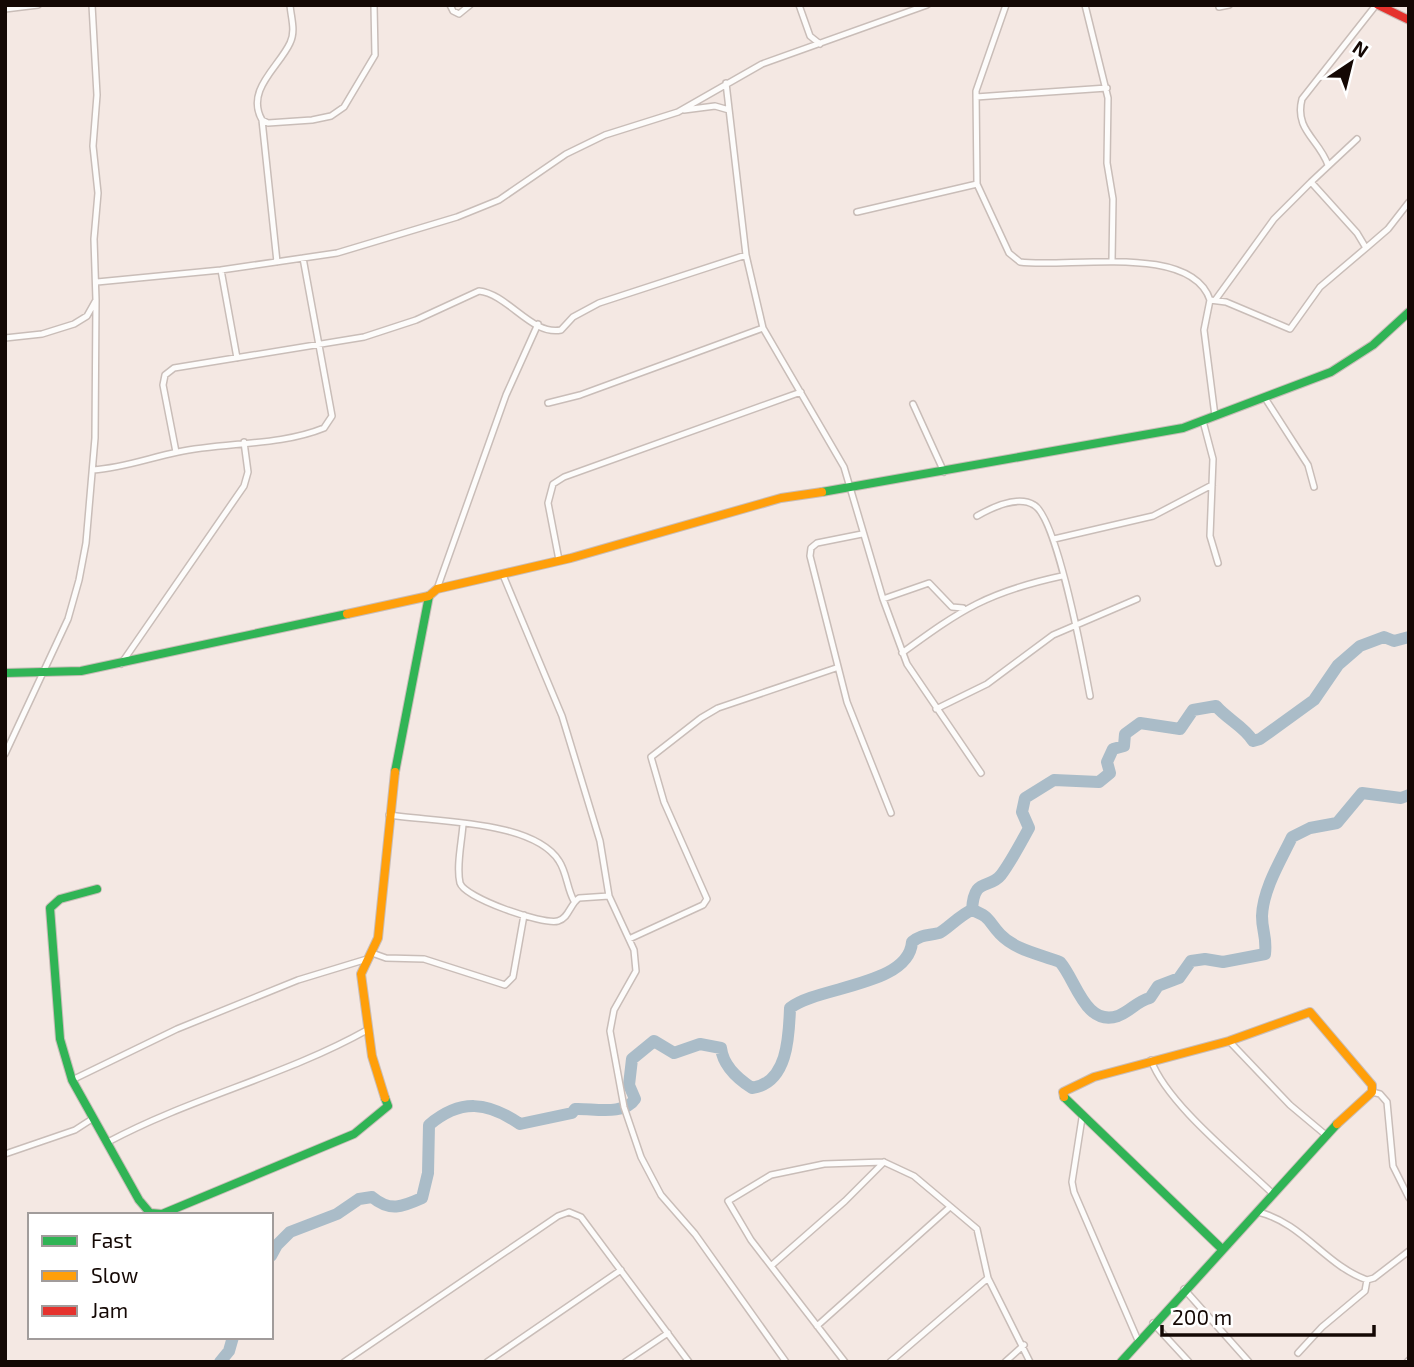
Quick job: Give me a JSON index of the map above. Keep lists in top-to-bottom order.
{
  "legend": ["Fast", "Slow", "Jam"],
  "scale_bar": "200 m",
  "north": "top right"
}
